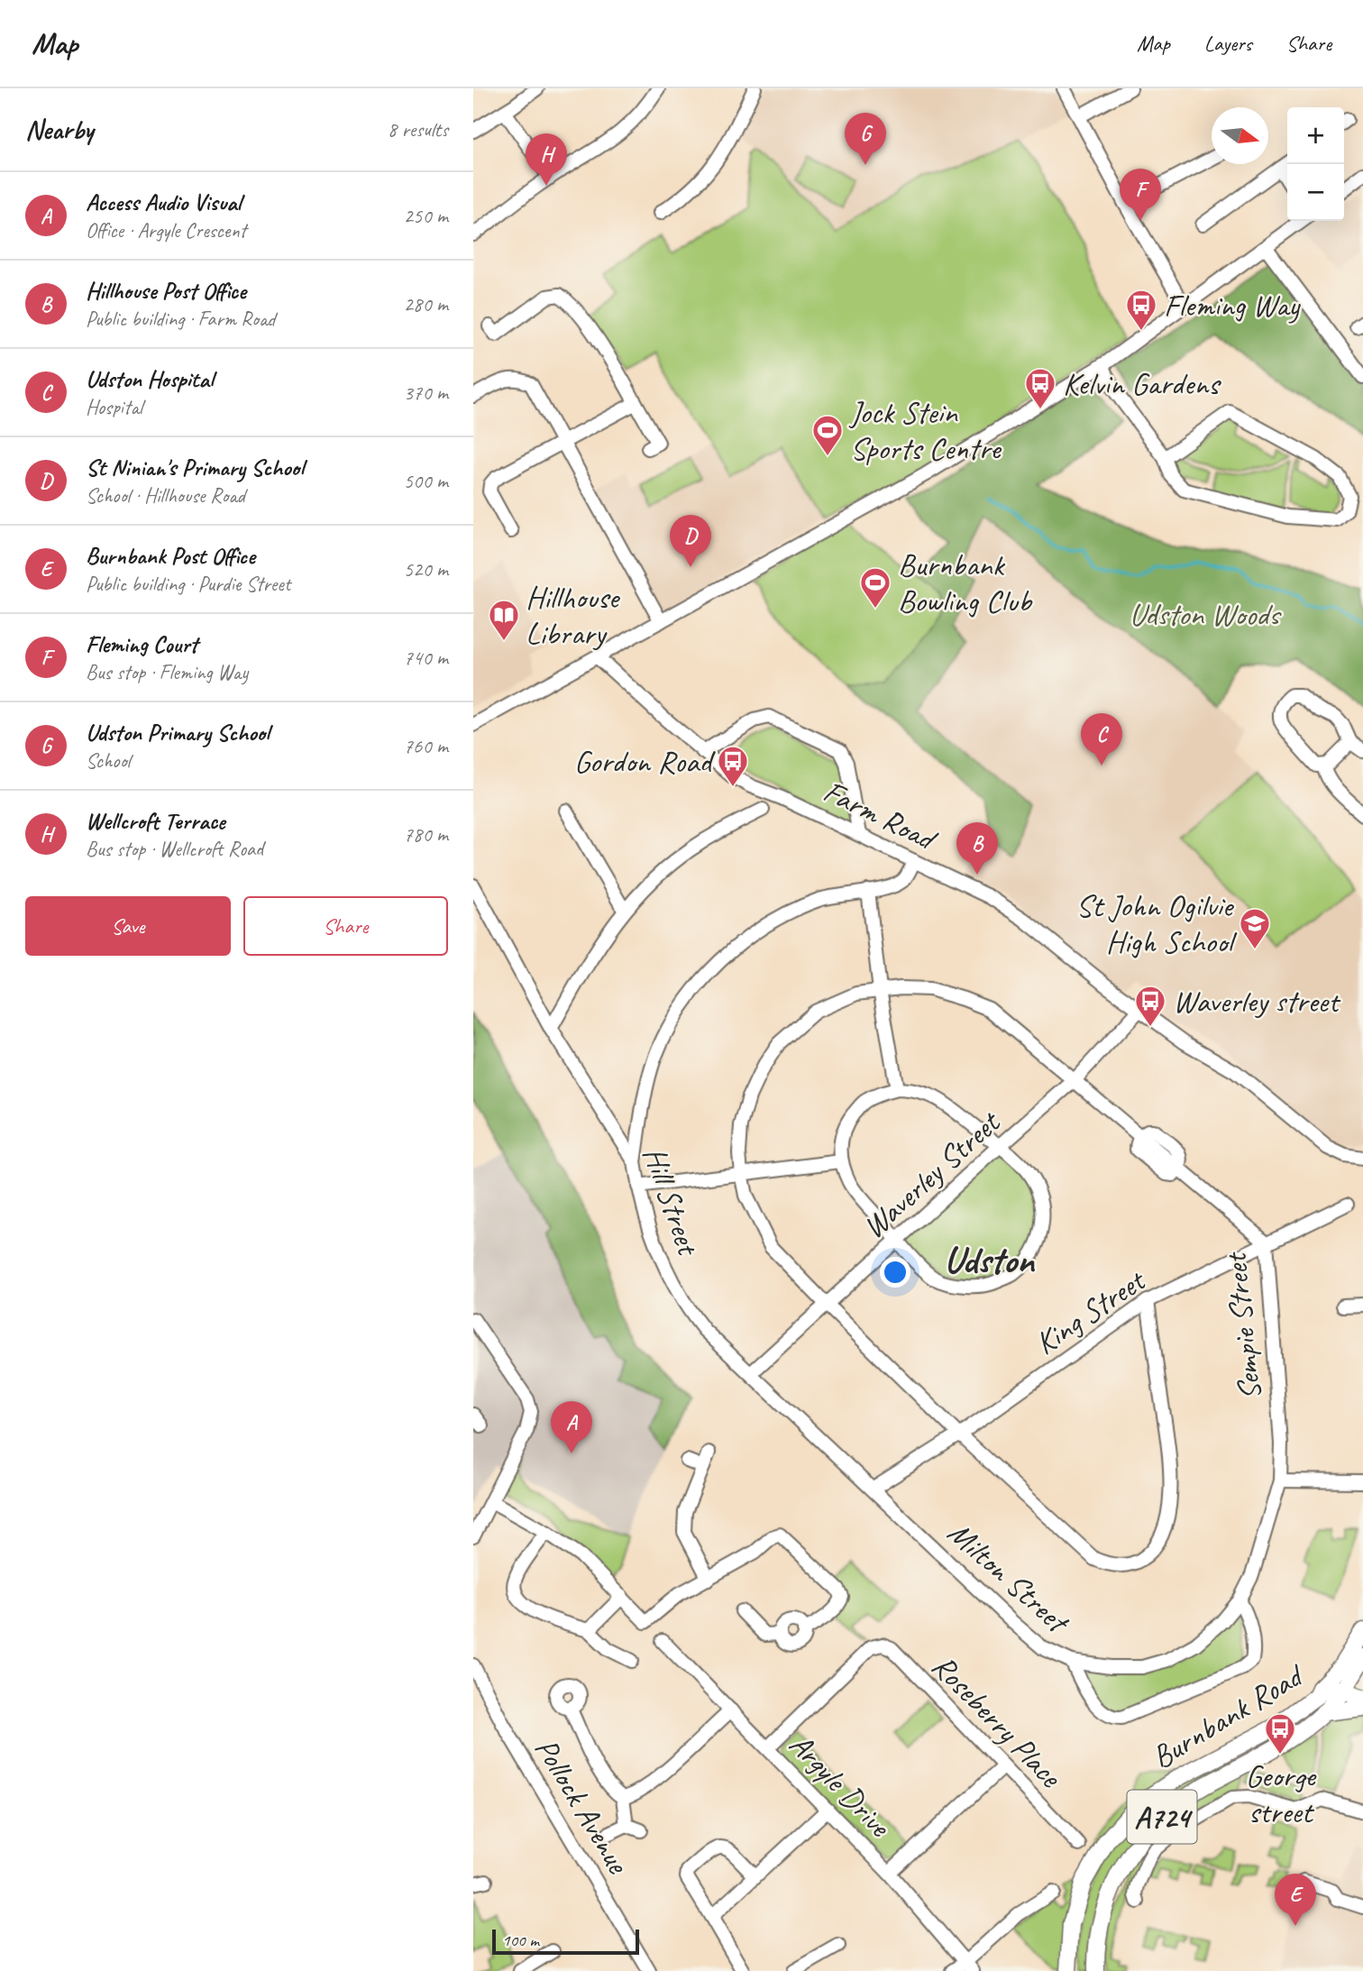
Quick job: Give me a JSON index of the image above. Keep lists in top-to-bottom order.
{
  "streets": {
    "main road": ["Burnbank Road", "A724"],
    "street": [
      "Farm Road",
      "Waverley Street",
      "Hill Street",
      "King Street",
      "Sempie Street",
      "Milton Street",
      "Roseberry Place",
      "Argyle Drive",
      "Pollock Avenue"
    ]
  },
  "crossings": [
    ["Farm Road", "Waverley Street"],
    ["Waverley Street", "Hill Street"],
    ["Waverley Street", "Sempie Street"],
    ["Hill Street", "King Street"],
    ["Hill Street", "Milton Street"],
    ["King Street", "Sempie Street"],
    ["King Street", "Milton Street"],
    ["Sempie Street", "Milton Street"],
    ["Roseberry Place", "Argyle Drive"]
  ],
  "districts": ["Udston"],
  "parks": ["Udston Woods"],
  "places": {
    "bus stop": [
      "Fleming Way",
      "Kelvin Gardens",
      "Gordon Road",
      "Waverley street",
      "George street"
    ],
    "sports": ["Jock Stein Sports Centre", "Burnbank Bowling Club"],
    "library": ["Hillhouse Library"],
    "school or university": ["St John Ogilvie High School"]
  },
  "scale_bar": "100 m",
  "north": "right",
  "page": {
    "header": "Map",
    "nav": ["Map", "Layers", "Share"],
    "heading": ["Nearby", "8 results"],
    "map_buttons": ["+", "−"],
    "pins": [
      "G",
      "H",
      "F",
      "D",
      "C",
      "B",
      "A",
      "E"
    ],
    "list": [
      {
        "mark": "A",
        "name": "Access Audio Visual",
        "note": "Office · Argyle Crescent",
        "value": "250 m"
      },
      {
        "mark": "B",
        "name": "Hillhouse Post Office",
        "note": "Public building · Farm Road",
        "value": "280 m"
      },
      {
        "mark": "C",
        "name": "Udston Hospital",
        "note": "Hospital",
        "value": "370 m"
      },
      {
        "mark": "D",
        "name": "St Ninian's Primary School",
        "note": "School · Hillhouse Road",
        "value": "500 m"
      },
      {
        "mark": "E",
        "name": "Burnbank Post Office",
        "note": "Public building · Purdie Street",
        "value": "520 m"
      },
      {
        "mark": "F",
        "name": "Fleming Court",
        "note": "Bus stop · Fleming Way",
        "value": "740 m"
      },
      {
        "mark": "G",
        "name": "Udston Primary School",
        "note": "School",
        "value": "760 m"
      },
      {
        "mark": "H",
        "name": "Wellcroft Terrace",
        "note": "Bus stop · Wellcroft Road",
        "value": "780 m"
      }
    ],
    "buttons": ["Save", "Share"],
    "scale": "100 m"
  }
}
